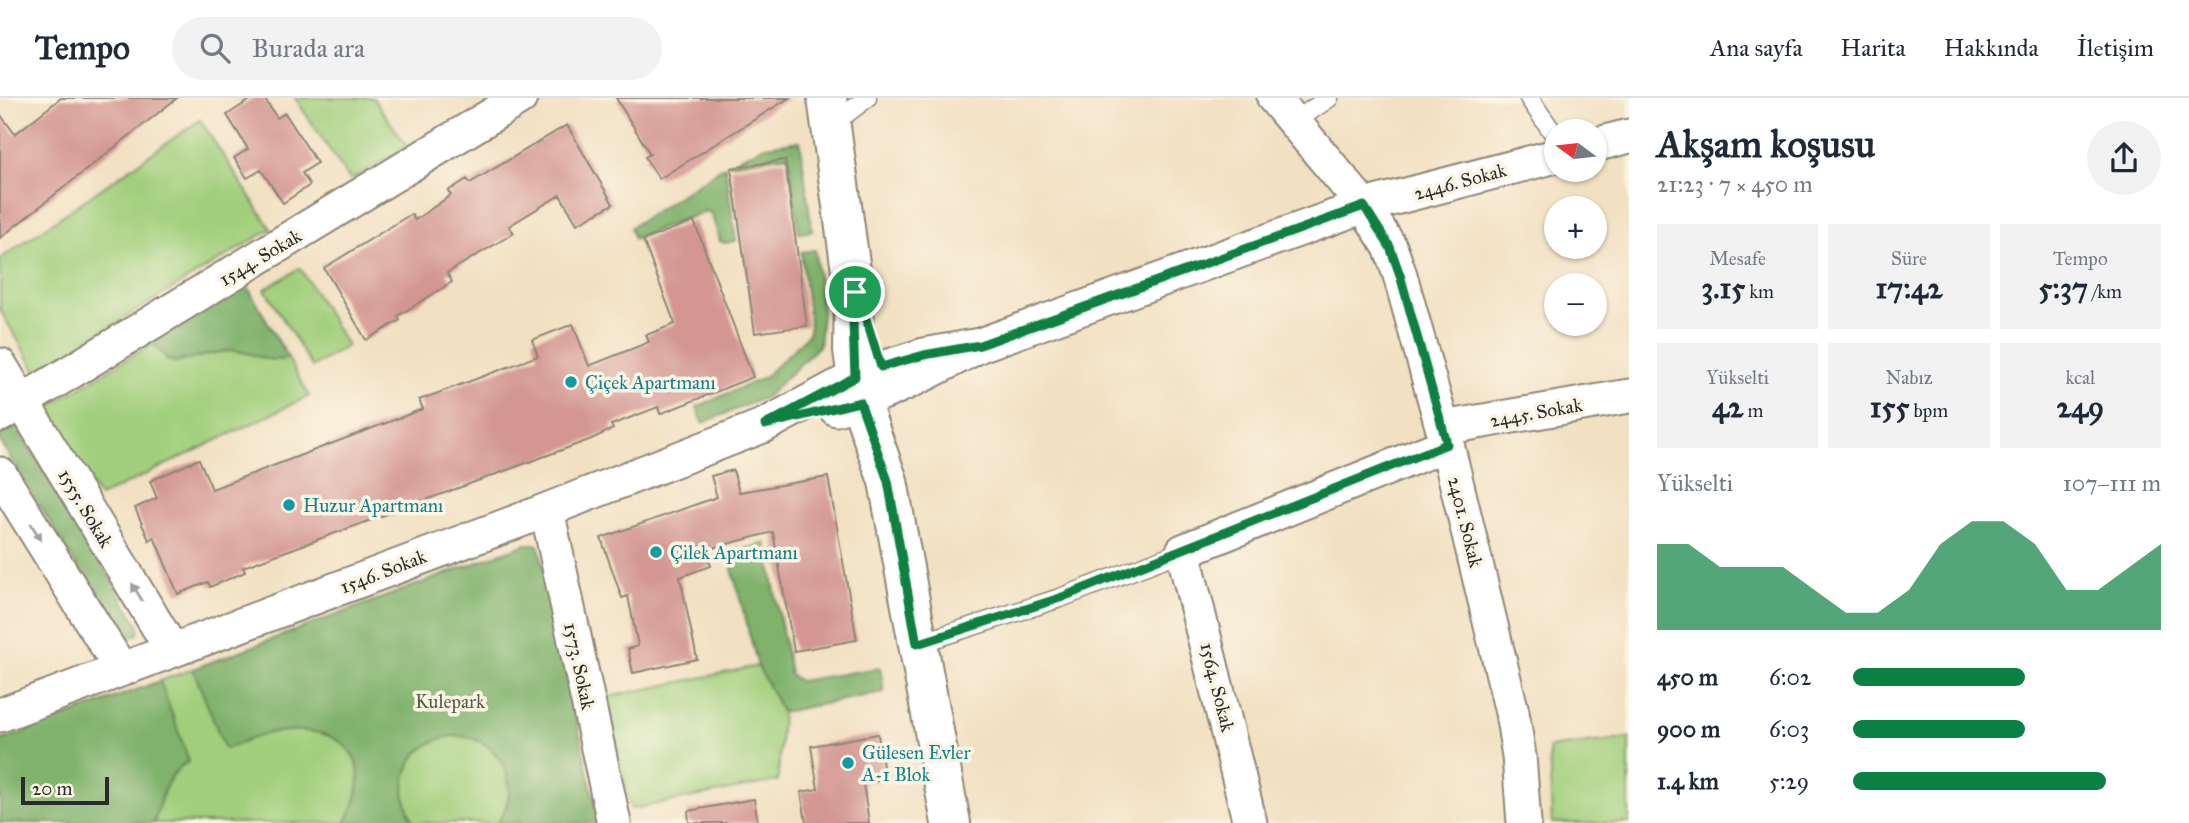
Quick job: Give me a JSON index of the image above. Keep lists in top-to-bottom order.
{
  "streets": {
    "street": [
      "2446. Sokak",
      "1544. Sokak",
      "2445. Sokak",
      "1555. Sokak",
      "2401. Sokak",
      "1546. Sokak",
      "1573. Sokak",
      "1564. Sokak"
    ]
  },
  "crossings": [
    ["2446. Sokak", "2401. Sokak"],
    ["2446. Sokak", "1546. Sokak"],
    ["1544. Sokak", "1555. Sokak"],
    ["2445. Sokak", "2401. Sokak"],
    ["2445. Sokak", "1564. Sokak"],
    ["1555. Sokak", "1546. Sokak"],
    ["2401. Sokak", "1546. Sokak"],
    ["1546. Sokak", "1573. Sokak"]
  ],
  "parks": ["Kulepark"],
  "places": [
    "Çiçek Apartmanı",
    "Huzur Apartmanı",
    "Çilek Apartmanı",
    "Gülesen Evler A-1 Blok"
  ],
  "scale_bar": "20 m",
  "north": "left",
  "page": {
    "header": "Tempo",
    "search": "Burada ara",
    "nav": [
      "Ana sayfa",
      "Harita",
      "Hakkında",
      "İletişim"
    ],
    "heading": ["Akşam koşusu", "21:23 · 7 × 450 m"],
    "map_buttons": ["+", "−"],
    "stats": [
      ["Mesafe", "3.15 km"],
      ["Süre", "17:42"],
      ["Tempo", "5:37 /km"],
      ["Yükselti", "42 m"],
      ["Nabız", "155 bpm"],
      ["kcal", "249"]
    ],
    "chart": ["Yükselti", "107–111 m"],
    "list": [
      {
        "name": "450 m",
        "note": "6:02"
      },
      {
        "name": "900 m",
        "note": "6:03"
      },
      {
        "name": "1.4 km",
        "note": "5:29"
      }
    ],
    "scale": "20 m"
  }
}
